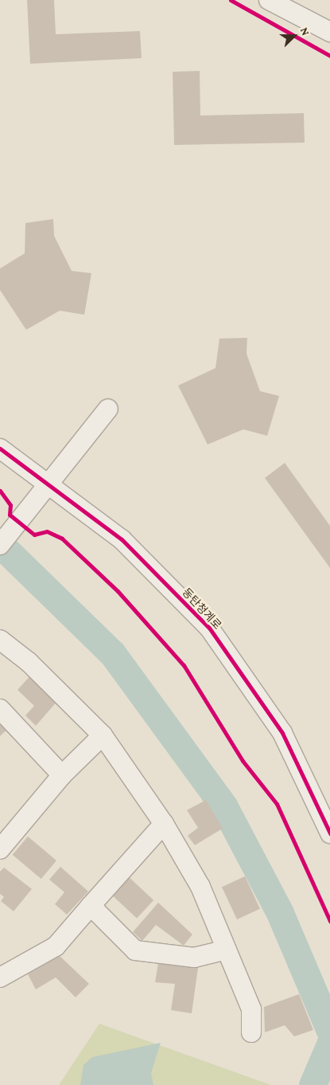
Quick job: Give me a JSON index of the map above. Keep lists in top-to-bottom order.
{
  "streets": {
    "street": ["동탄청계로"]
  },
  "north": "right"
}
